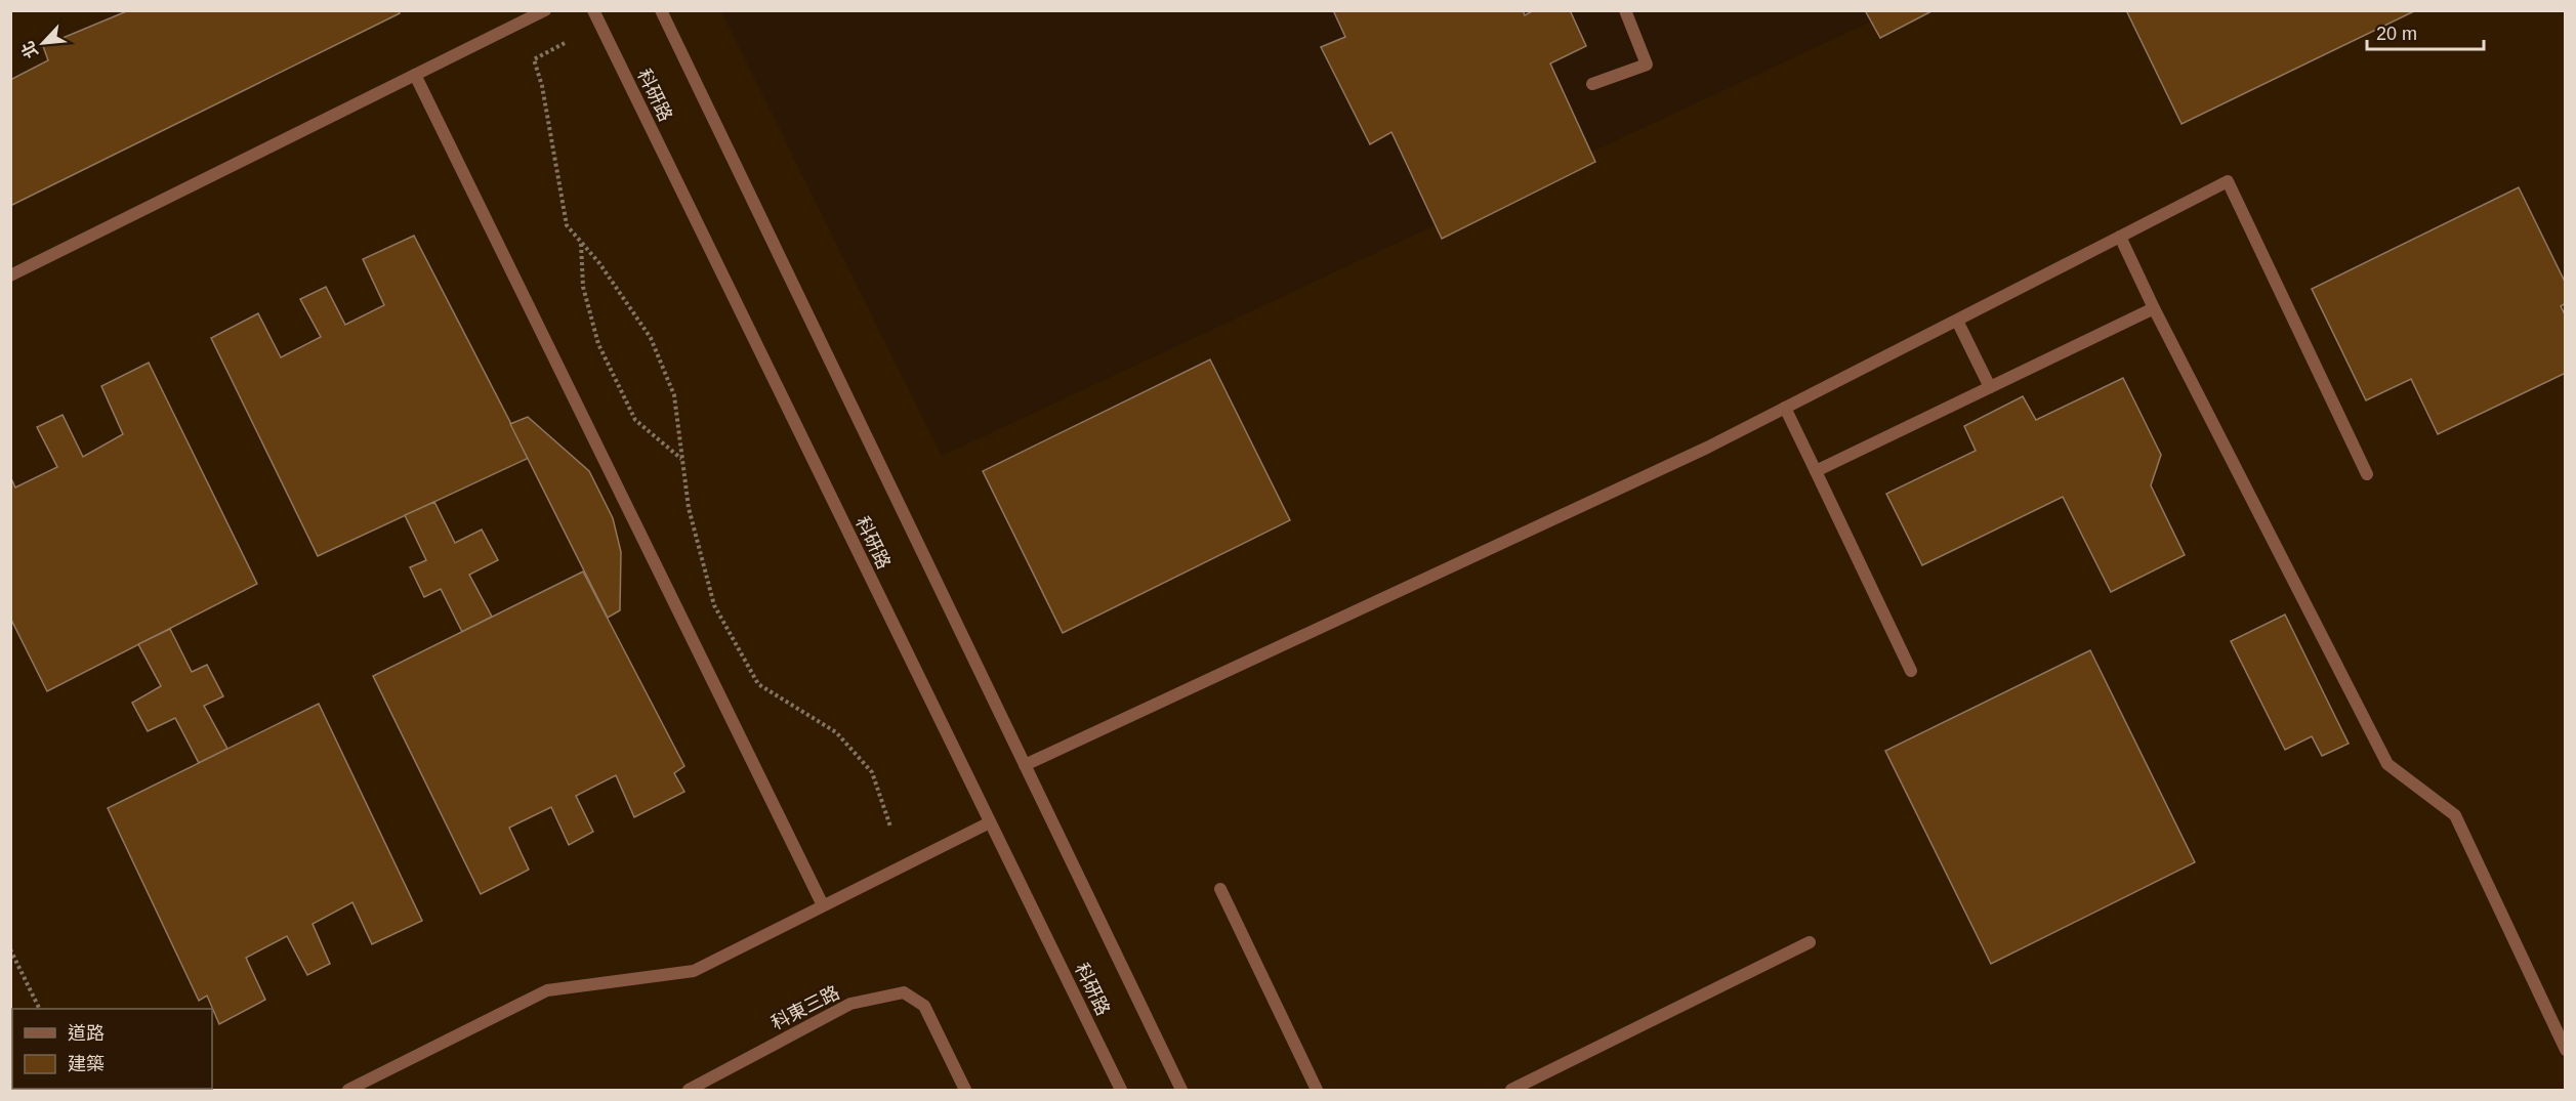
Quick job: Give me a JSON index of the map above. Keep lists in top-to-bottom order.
{
  "streets": {
    "street": ["科研路", "科東三路"]
  },
  "legend": ["道路", "建築"],
  "scale_bar": "20 m",
  "north": "bottom left"
}
